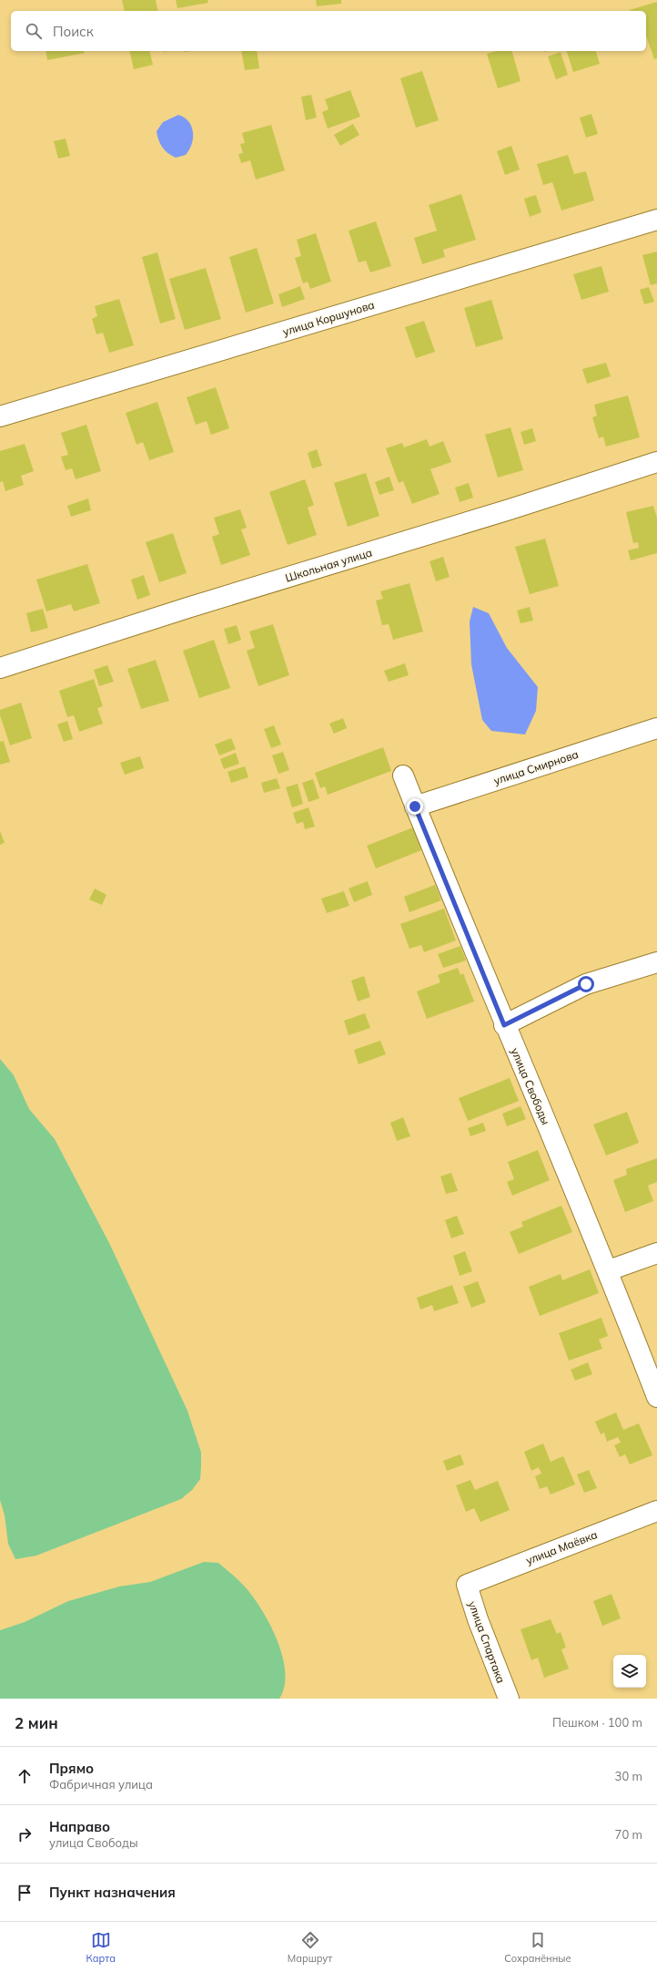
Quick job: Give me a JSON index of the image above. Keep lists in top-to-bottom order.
{
  "streets": {
    "street": [
      "улица Коршунова",
      "Школьная улица",
      "улица Смирнова",
      "улица Свободы",
      "улица Маёвка",
      "улица Спартака"
    ]
  },
  "crossings": [
    ["улица Смирнова", "улица Свободы"],
    ["улица Маёвка", "улица Спартака"]
  ],
  "page": {
    "search": "Поиск",
    "heading": ["2 мин", "Пешком · 100 m"],
    "list": [
      ["Прямо", "Фабричная улица", "30 m"],
      ["Направо", "улица Свободы", "70 m"],
      "Пункт назначения"
    ],
    "nav": ["Карта", "Маршрут", "Сохранённые"]
  }
}
